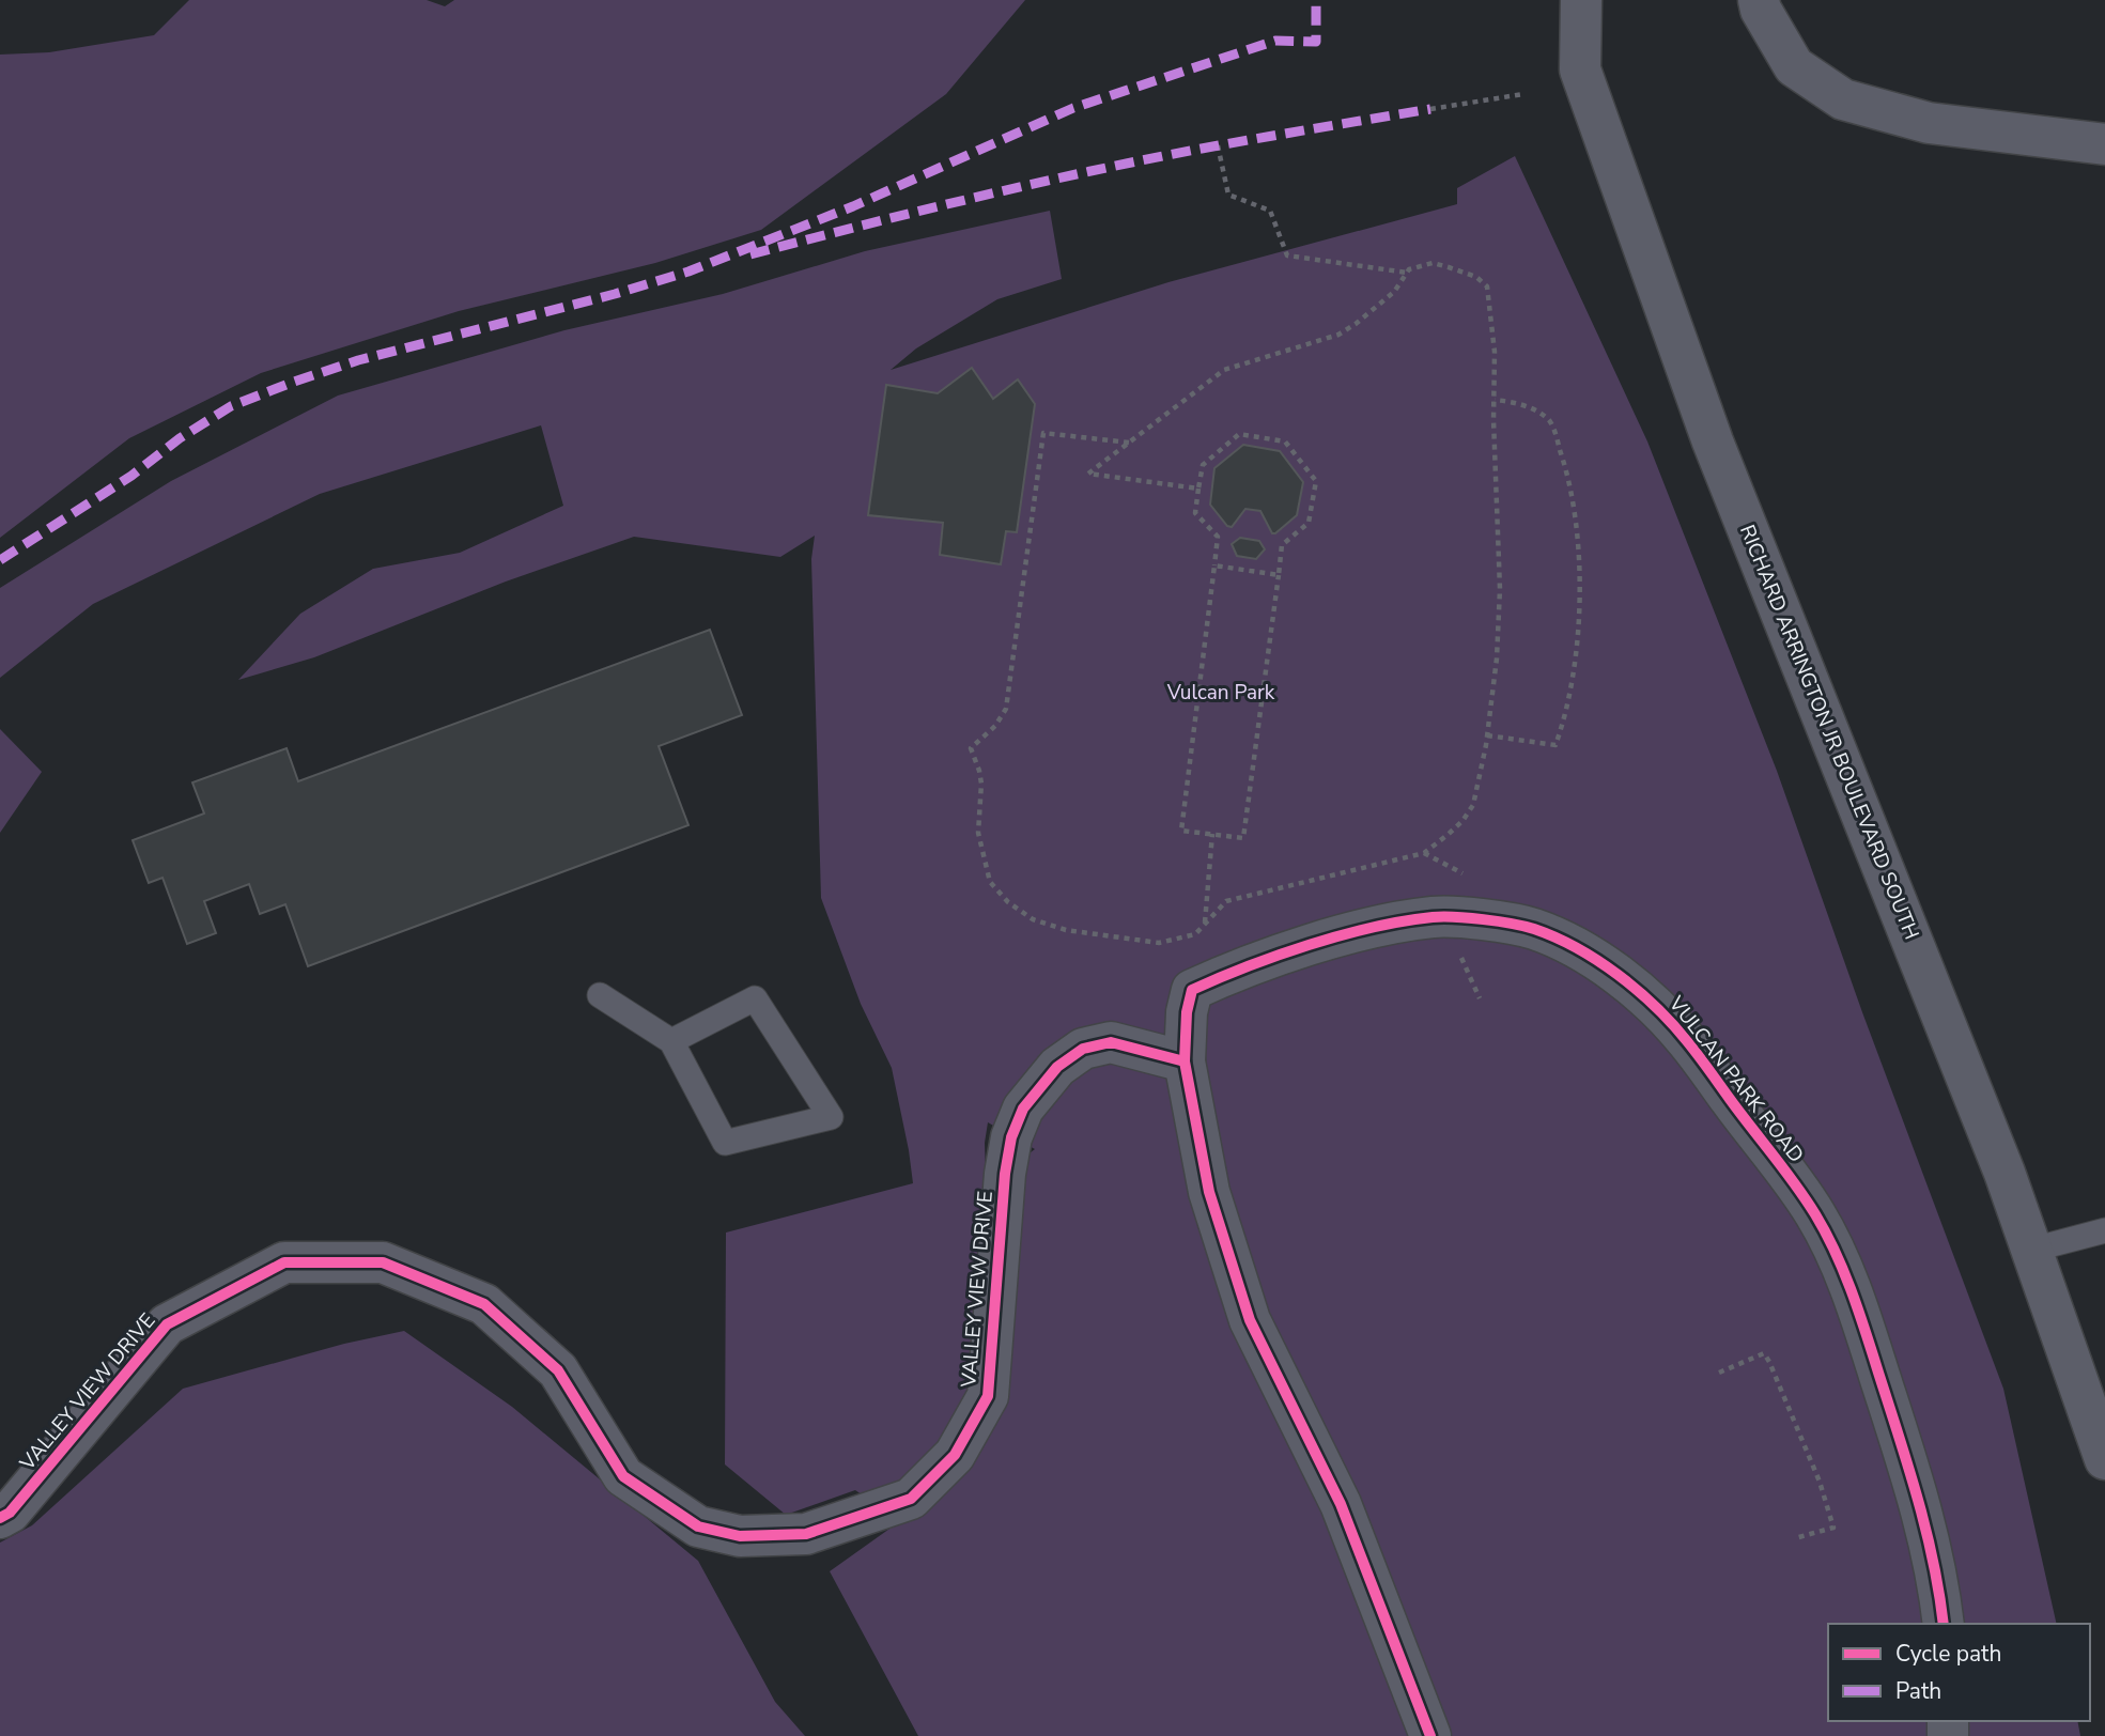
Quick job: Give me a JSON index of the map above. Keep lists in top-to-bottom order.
{
  "streets": {
    "street": ["RICHARD ARRINGTON JR BOULEVARD SOUTH", "VULCAN PARK ROAD", "VALLEY VIEW DRIVE"]
  },
  "crossings": [
    ["VULCAN PARK ROAD", "VALLEY VIEW DRIVE"]
  ],
  "parks": ["Vulcan Park"],
  "legend": ["Cycle path", "Path"]
}
